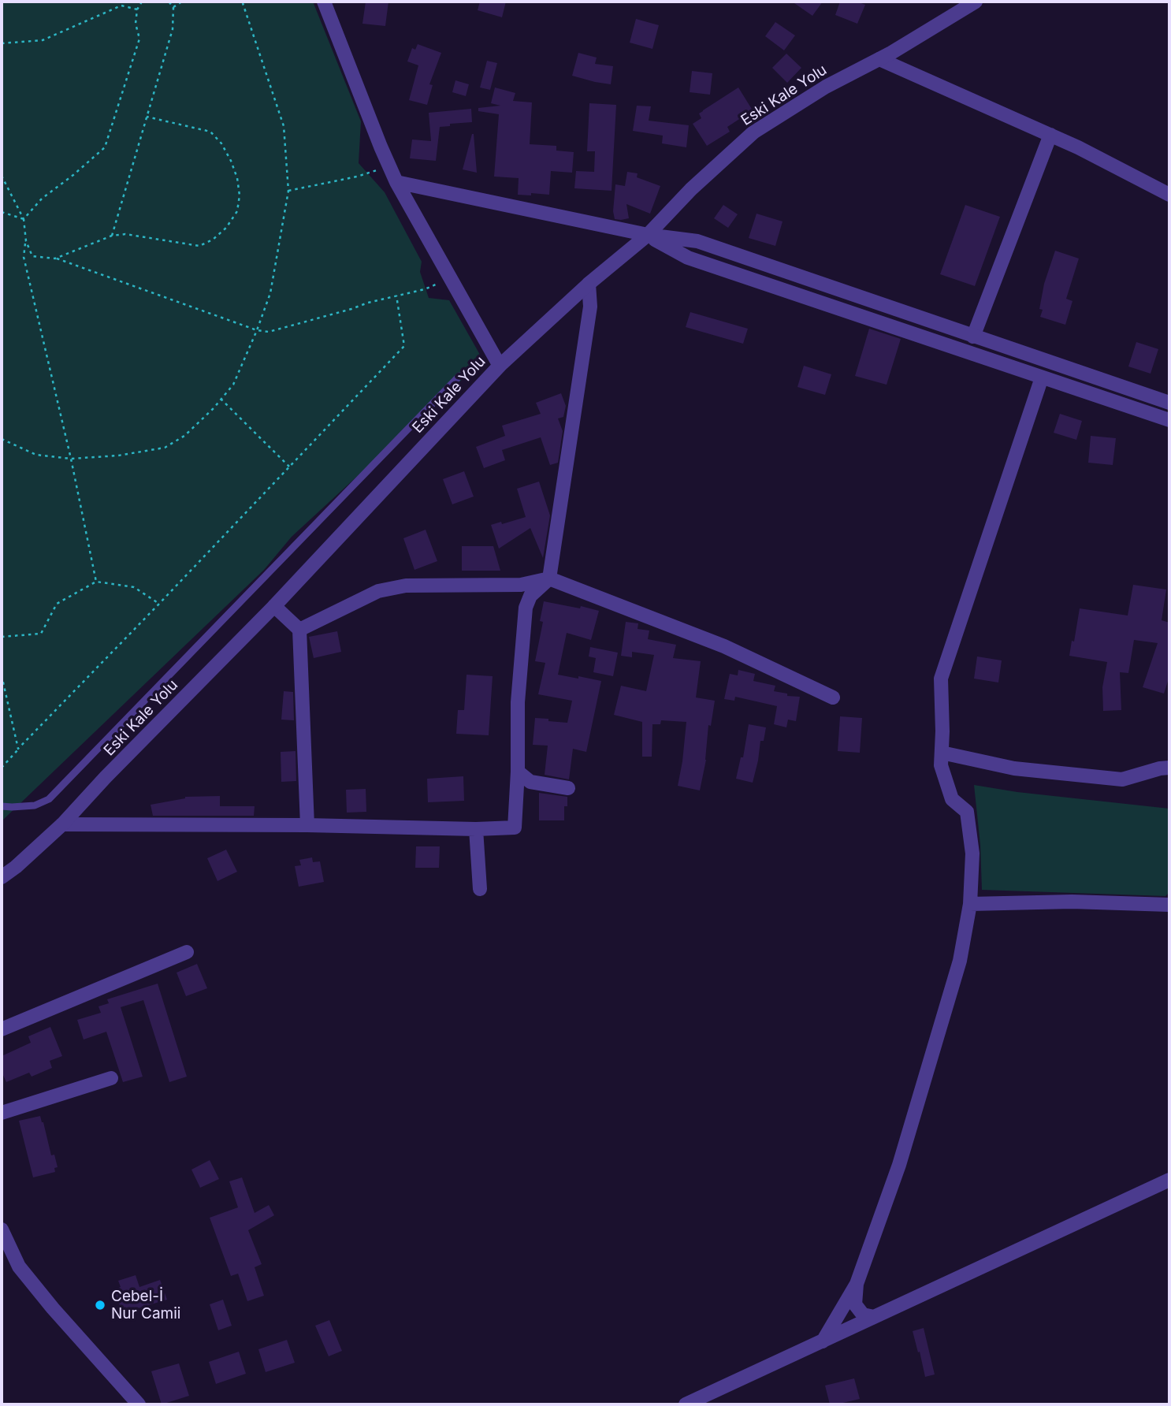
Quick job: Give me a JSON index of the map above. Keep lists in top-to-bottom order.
{
  "streets": {
    "street": ["Eski Kale Yolu"]
  },
  "places": ["Cebel-İ Nur Camii"]
}
